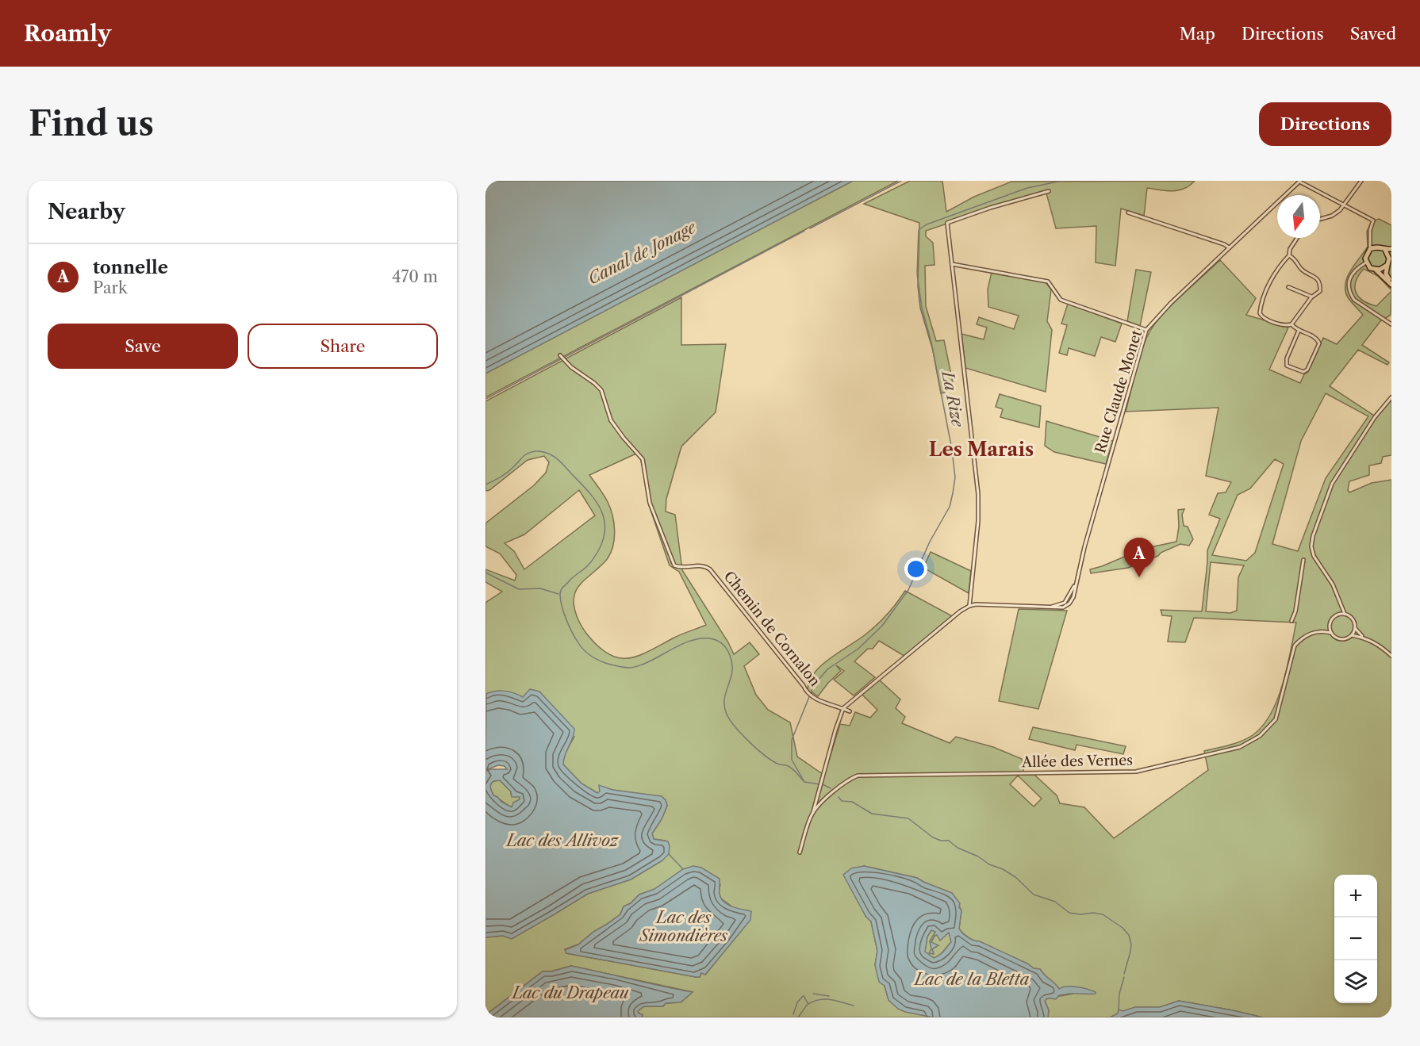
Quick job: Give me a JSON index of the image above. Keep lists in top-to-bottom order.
{
  "streets": {
    "street": ["Rue Claude Monet", "Chemin de Cornalon", "Allée des Vernes"]
  },
  "districts": ["Les Marais"],
  "water": [
    "Canal de Jonage",
    "La Rize",
    "Lac des Allivoz",
    "Lac des Simondières",
    "Lac de la Bletta",
    "Lac du Drapeau"
  ],
  "north": "bottom",
  "page": {
    "header": "Roamly",
    "nav": ["Map", "Directions", "Saved"],
    "buttons": [
      "Directions",
      ["Save", "Share"]
    ],
    "title": "Find us",
    "heading": "Nearby",
    "list": [
      {
        "mark": "A",
        "name": "tonnelle",
        "note": "Park",
        "value": "470 m"
      }
    ],
    "pins": "A",
    "map_buttons": ["+", "−"]
  }
}
